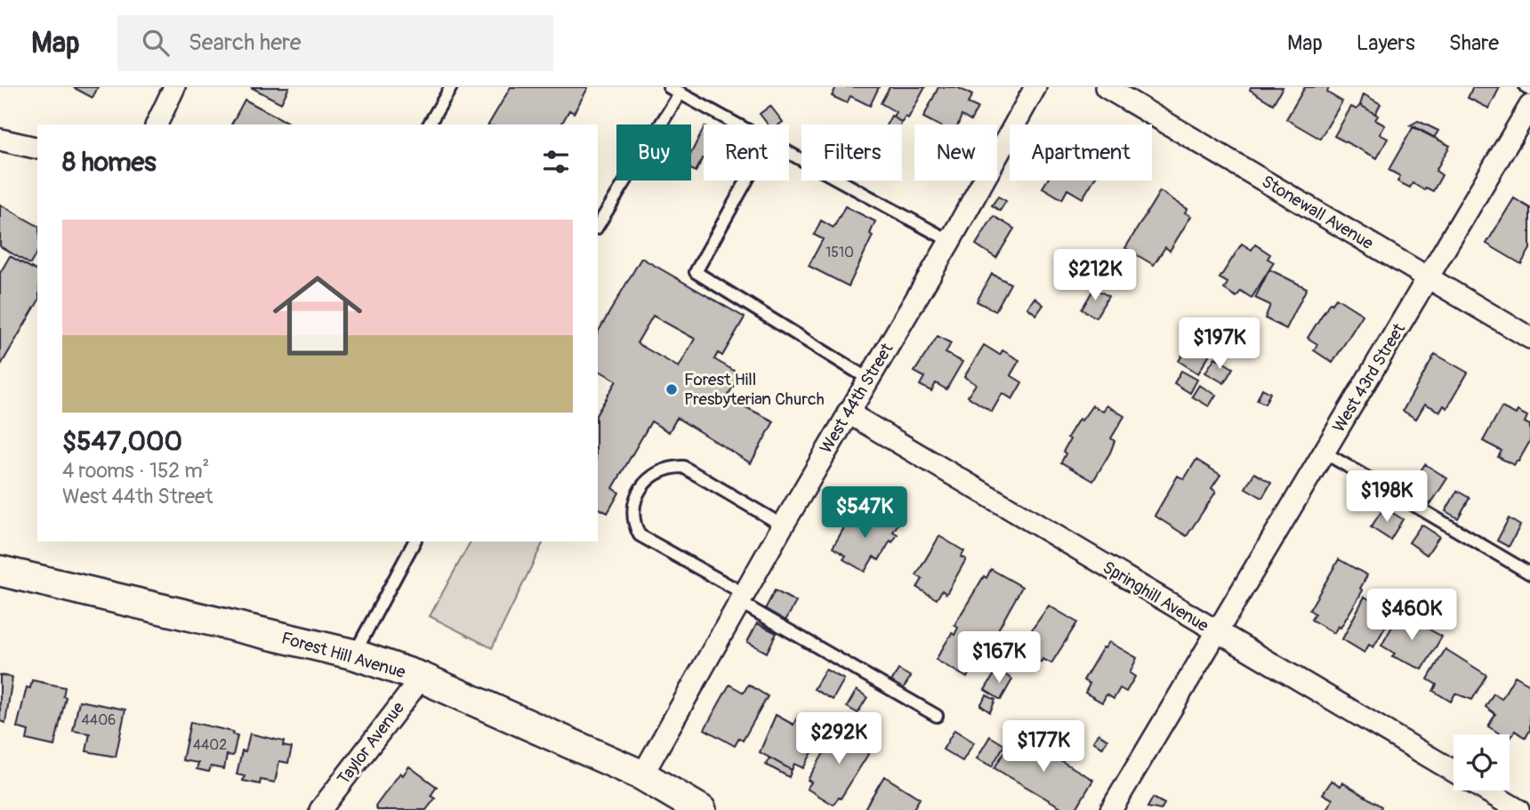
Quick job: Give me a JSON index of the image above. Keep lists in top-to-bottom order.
{
  "streets": {
    "main road": ["Forest Hill Avenue"],
    "street": [
      "Stonewall Avenue",
      "West 43rd Street",
      "West 44th Street",
      "Springhill Avenue",
      "Taylor Avenue"
    ]
  },
  "crossings": [
    ["Stonewall Avenue", "West 43rd Street"],
    ["West 43rd Street", "Springhill Avenue"],
    ["West 44th Street", "Springhill Avenue"],
    ["West 44th Street", "Forest Hill Avenue"],
    ["Forest Hill Avenue", "Taylor Avenue"]
  ],
  "places": ["Forest Hill Presbyterian Church"],
  "house_numbers": ["1510", "4406", "4402"],
  "page": {
    "header": "Map",
    "search": "Search here",
    "nav": ["Map", "Layers", "Share"],
    "chip": [
      "Buy",
      "Rent",
      "Filters",
      "New",
      "Apartment"
    ],
    "heading": "8 homes",
    "list": [
      {
        "name": "$547,000",
        "note": "4 rooms · 152 m² · West 44th Street"
      }
    ],
    "price": [
      "$212K",
      "$197K",
      "$198K",
      "$547K",
      "$460K",
      "$167K",
      "$292K",
      "$177K"
    ]
  }
}
